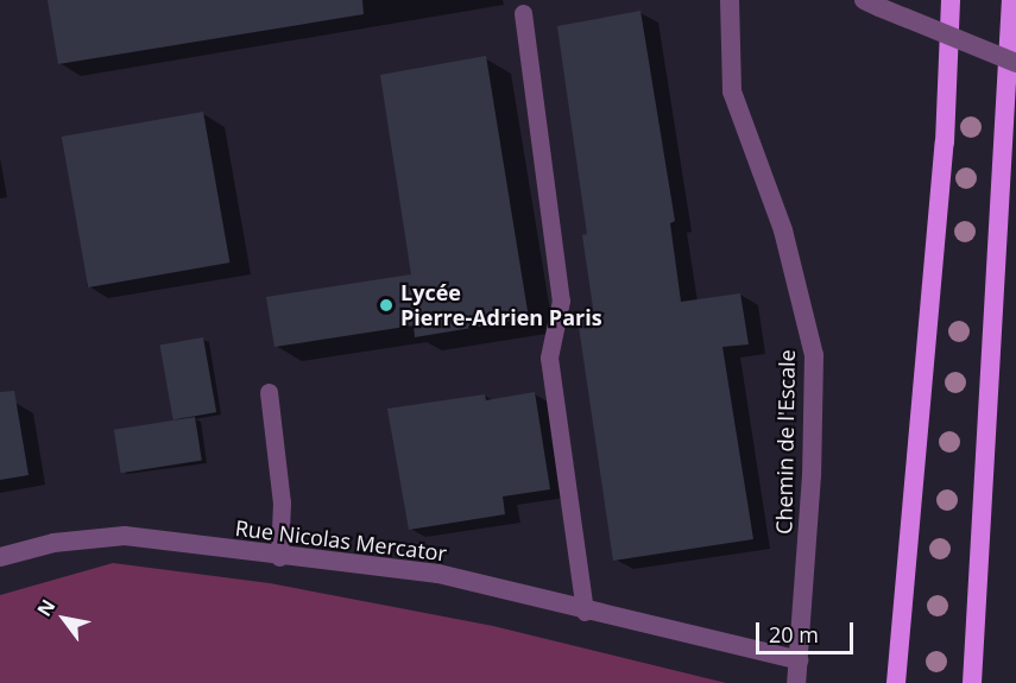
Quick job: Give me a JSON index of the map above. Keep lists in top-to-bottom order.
{
  "streets": {
    "street": ["Chemin de l'Escale", "Rue Nicolas Mercator"]
  },
  "crossings": [
    ["Chemin de l'Escale", "Rue Nicolas Mercator"]
  ],
  "places": ["Lycée Pierre-Adrien Paris"],
  "scale_bar": "20 m",
  "north": "top left"
}
